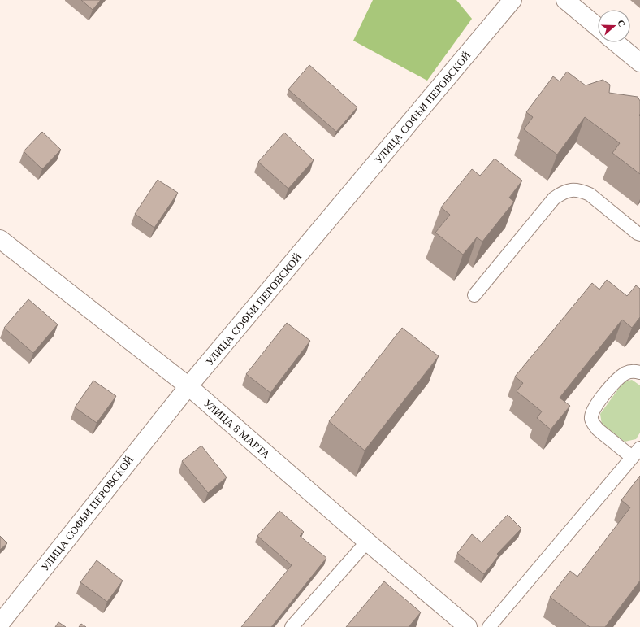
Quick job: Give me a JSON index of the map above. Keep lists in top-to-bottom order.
{
  "streets": {
    "street": ["УЛИЦА СОФЬИ ПЕРОВСКОЙ", "УЛИЦА 8 МАРТА"]
  },
  "crossings": [
    ["УЛИЦА СОФЬИ ПЕРОВСКОЙ", "УЛИЦА 8 МАРТА"]
  ],
  "north": "right"
}
